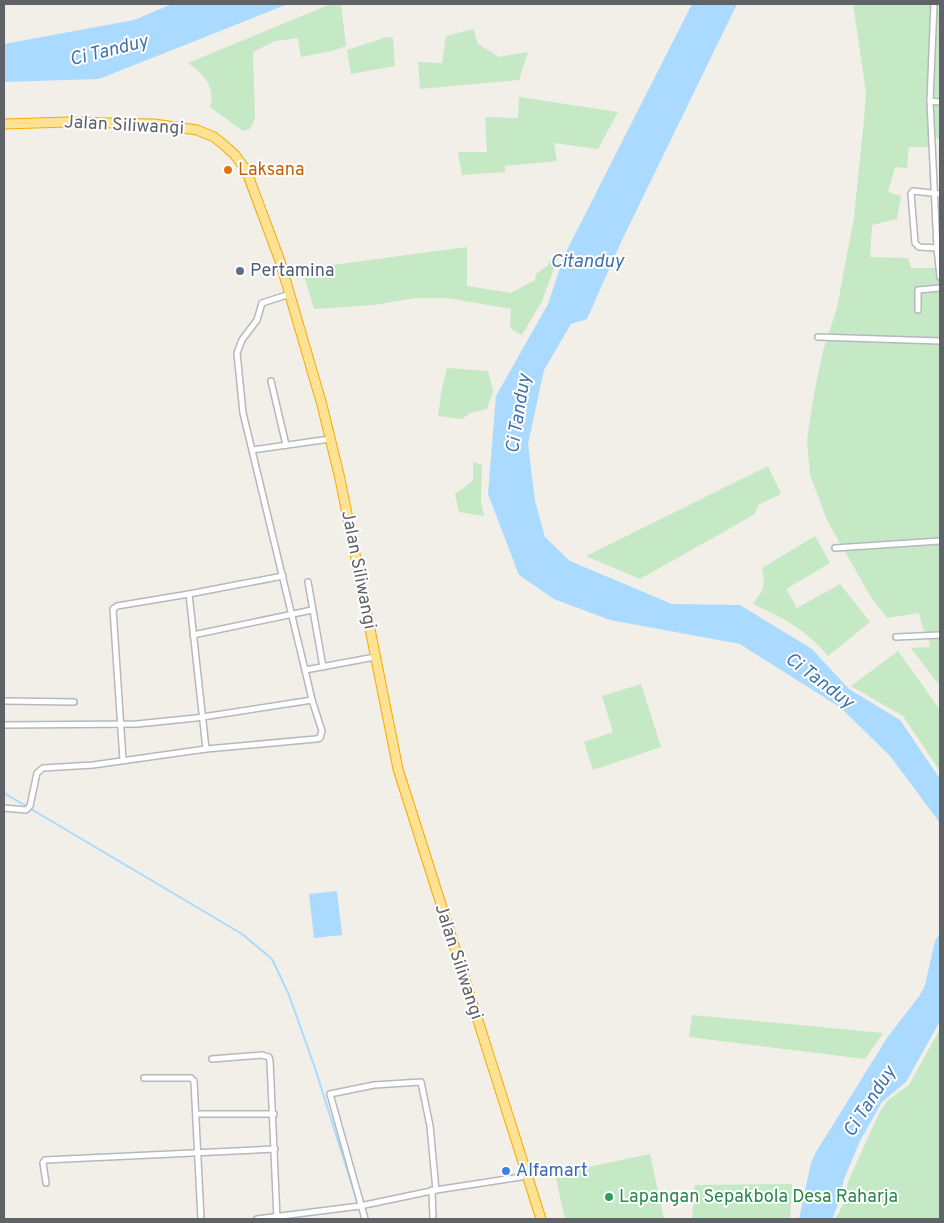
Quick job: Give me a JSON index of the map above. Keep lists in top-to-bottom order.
{
  "streets": {
    "highway": ["Jalan Siliwangi"]
  },
  "water": ["Ci Tanduy", "Citanduy"],
  "places": [
    "Laksana",
    "Pertamina",
    "Alfamart",
    "Lapangan Sepakbola Desa Raharja"
  ]
}
